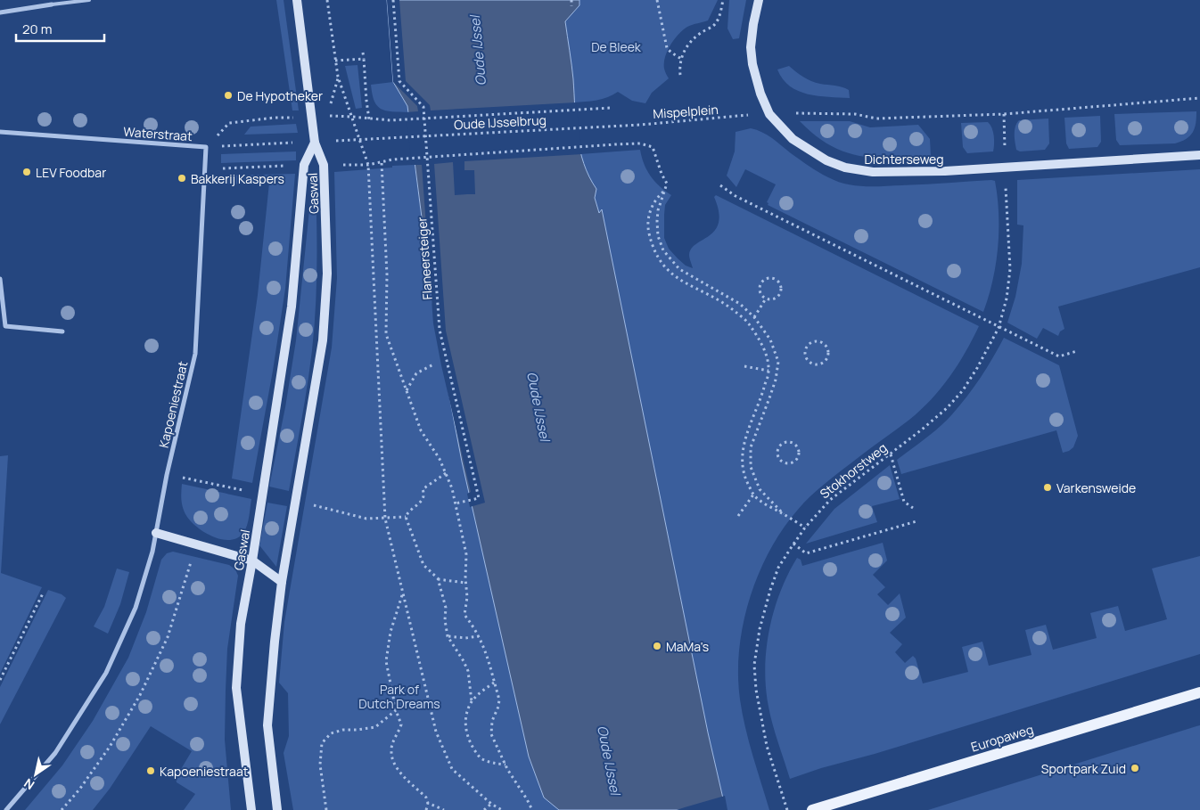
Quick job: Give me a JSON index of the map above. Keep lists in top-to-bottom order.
{
  "streets": {
    "main road": ["Europaweg"],
    "street": [
      "Waterstraat",
      "Dichterseweg",
      "Gaswal",
      "Kapoeniestraat"
    ],
    "path": [
      "Mispelplein",
      "Oude IJsselbrug",
      "Flaneersteiger",
      "Stokhorstweg"
    ]
  },
  "crossings": [
    ["Mispelplein", "Oude IJsselbrug"],
    ["Waterstraat", "Gaswal"],
    ["Waterstraat", "Kapoeniestraat"],
    ["Dichterseweg", "Stokhorstweg"]
  ],
  "water": ["Oude IJssel"],
  "parks": ["De Bleek", "Park of Dutch Dreams"],
  "places": [
    "De Hypotheker",
    "LEV Foodbar",
    "Bakkerij Kaspers",
    "Varkensweide",
    "MaMa's",
    "Sportpark Zuid",
    "Kapoeniestraat"
  ],
  "scale_bar": "20 m",
  "north": "bottom left"
}
